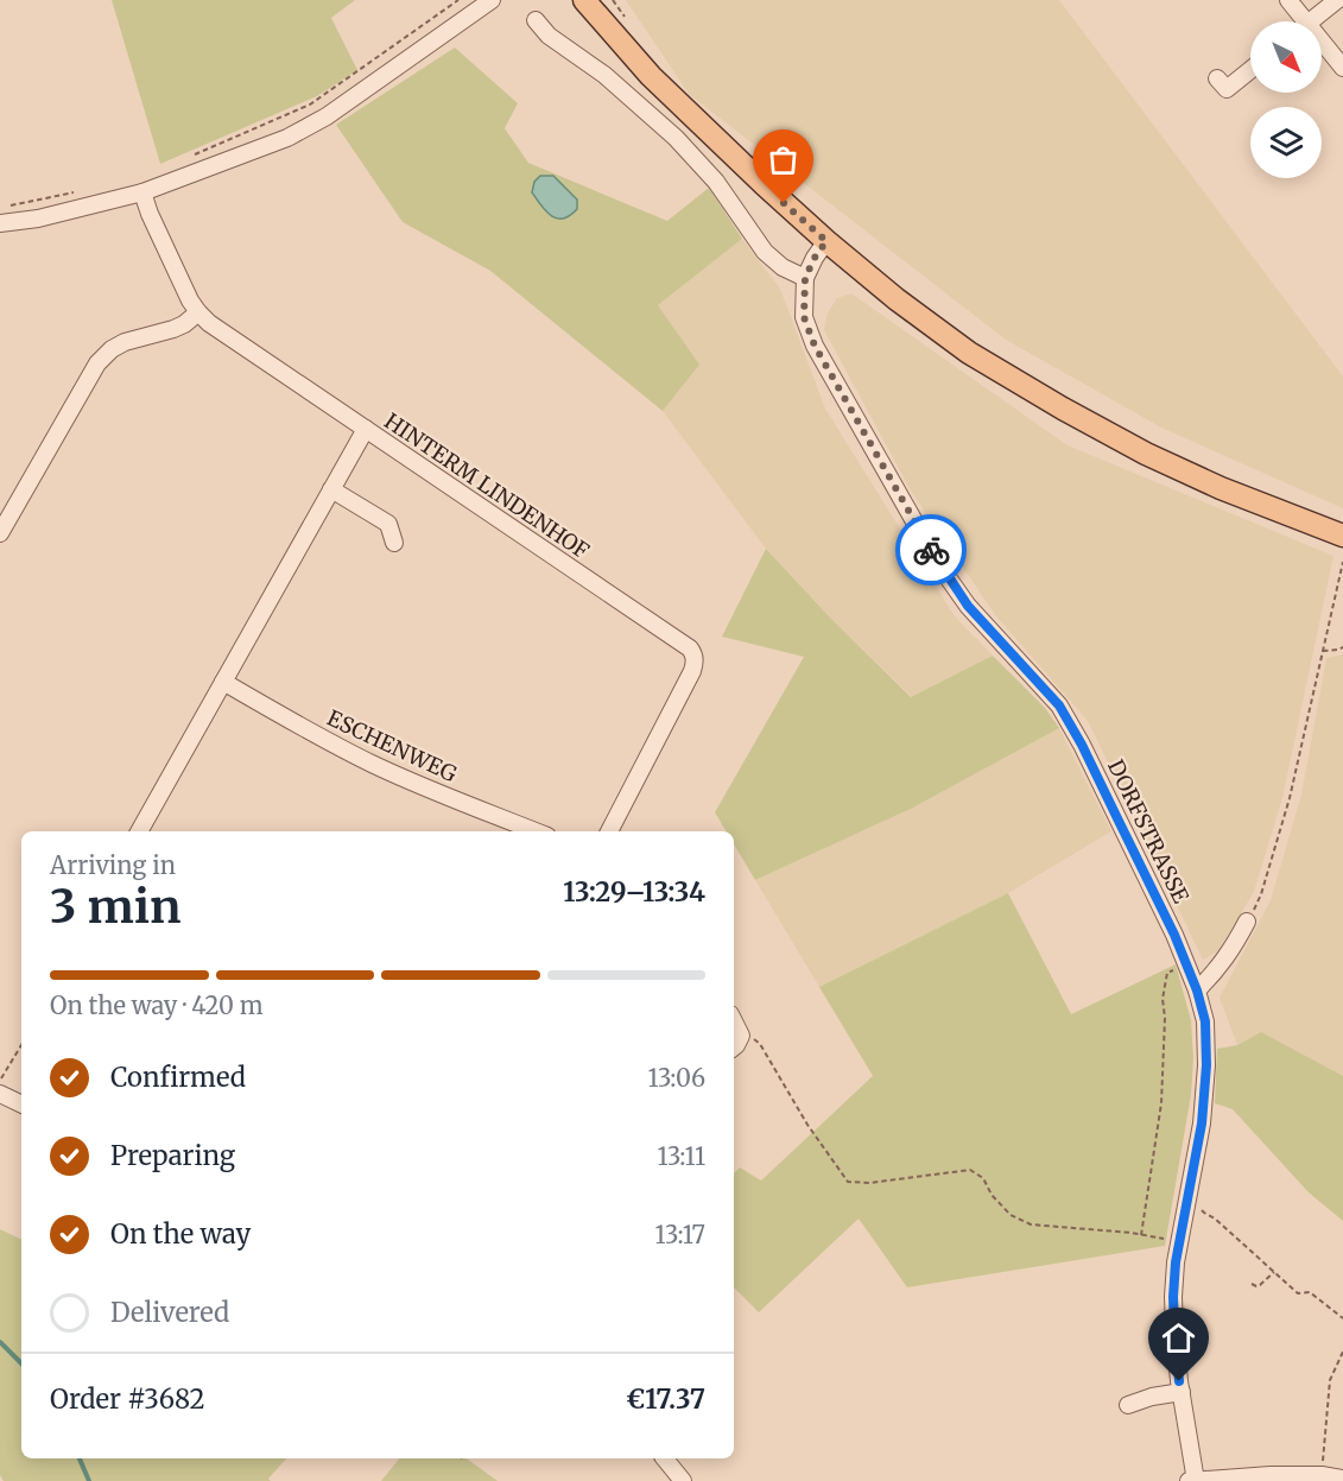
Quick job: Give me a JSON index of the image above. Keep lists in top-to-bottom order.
{
  "streets": {
    "street": ["HINTERM LINDENHOF", "ESCHENWEG", "DORFSTRASSE"]
  },
  "north": "bottom right",
  "page": {
    "heading": ["3 min", "Arriving in", "13:29–13:34"],
    "panel": ["Order #3682", "€17.37"],
    "bar": "On the way · 420 m",
    "list": [
      ["Confirmed", "13:06"],
      ["Preparing", "13:11"],
      ["On the way", "13:17"],
      "Delivered"
    ]
  }
}
